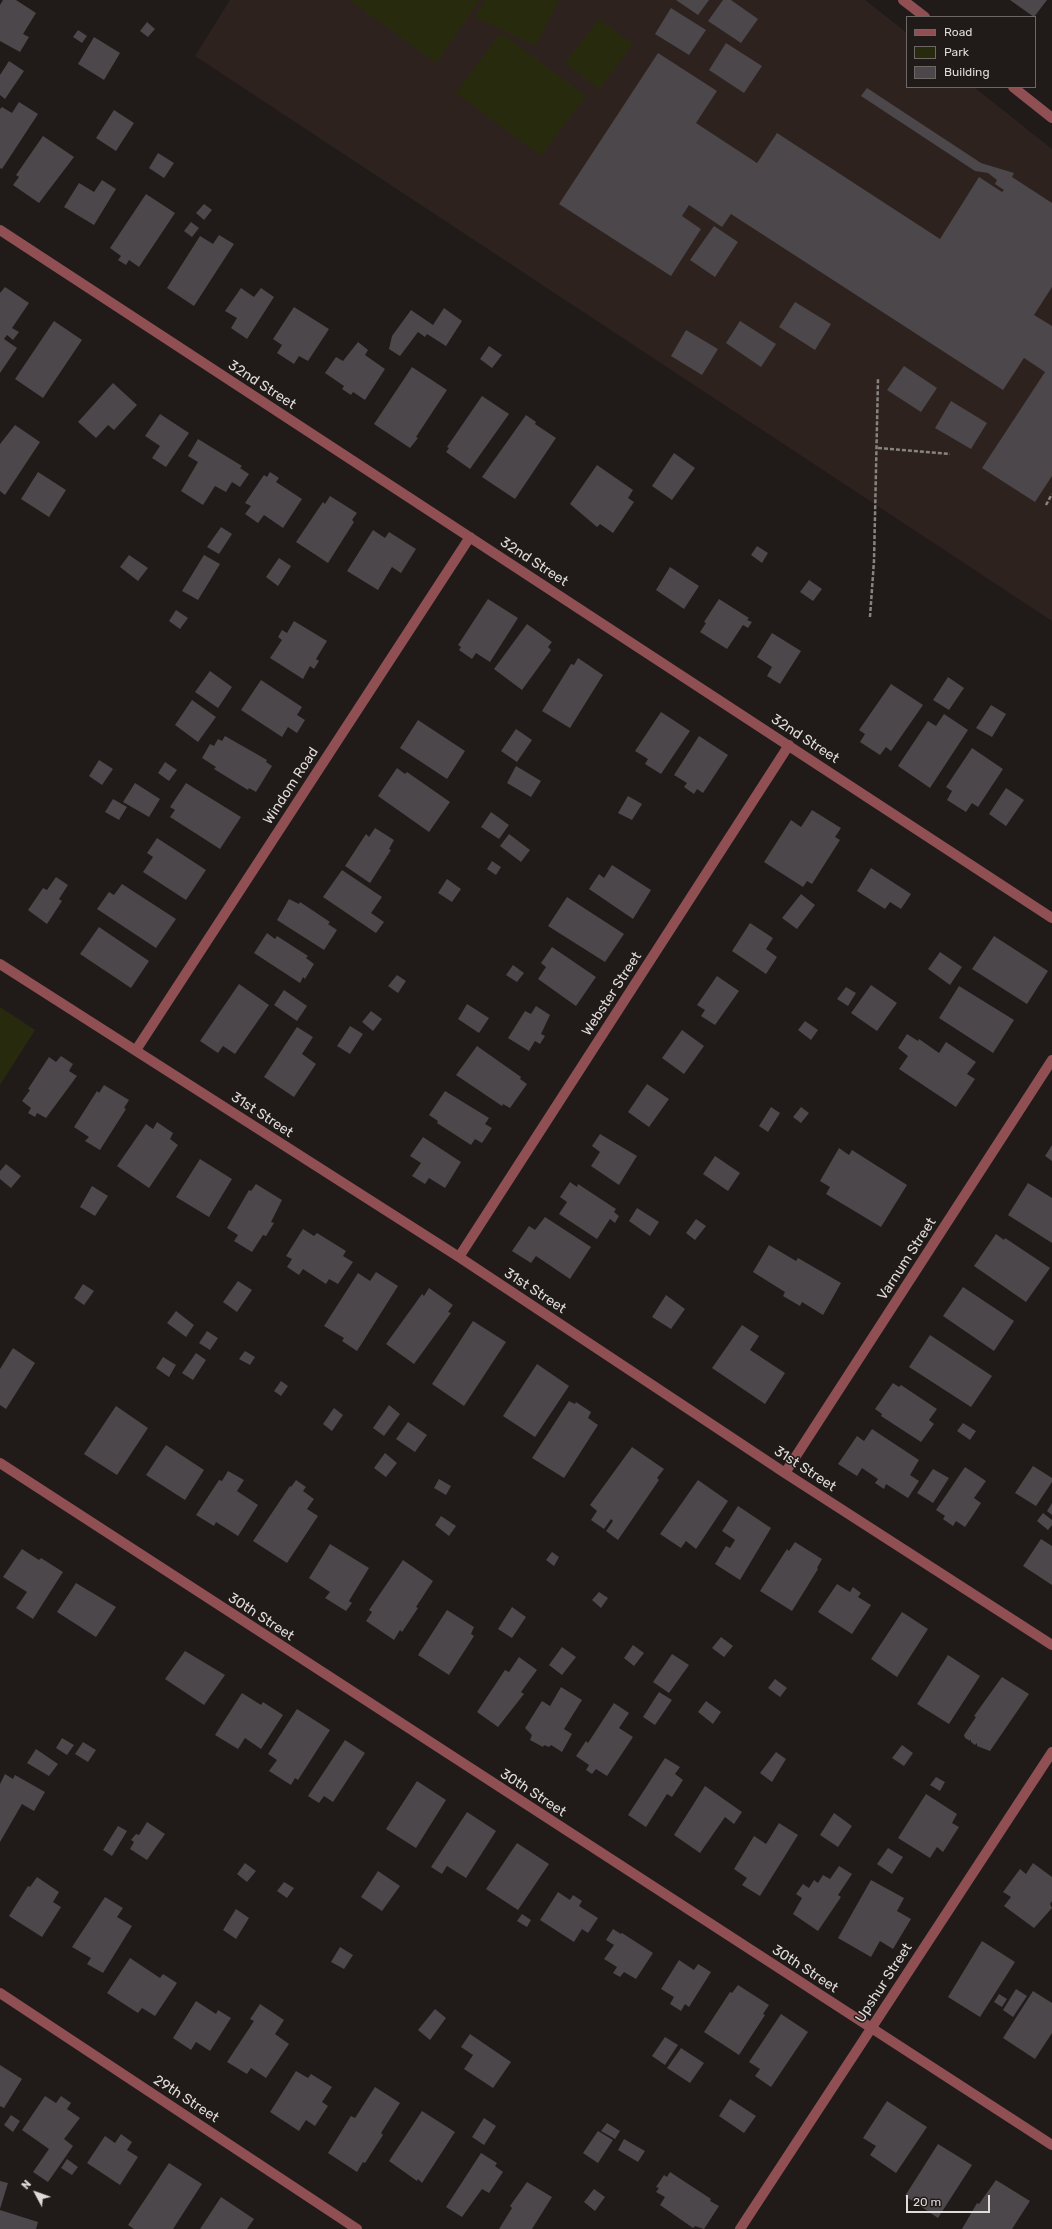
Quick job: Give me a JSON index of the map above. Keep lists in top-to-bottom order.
{
  "streets": {
    "street": [
      "32nd Street",
      "Windom Road",
      "Webster Street",
      "31st Street",
      "Varnum Street",
      "30th Street",
      "Upshur Street",
      "29th Street"
    ]
  },
  "crossings": [
    ["32nd Street", "Windom Road"],
    ["32nd Street", "Webster Street"],
    ["Windom Road", "31st Street"],
    ["Webster Street", "31st Street"],
    ["31st Street", "Varnum Street"],
    ["30th Street", "Upshur Street"]
  ],
  "legend": ["Road", "Park", "Building"],
  "scale_bar": "20 m",
  "north": "top left"
}
